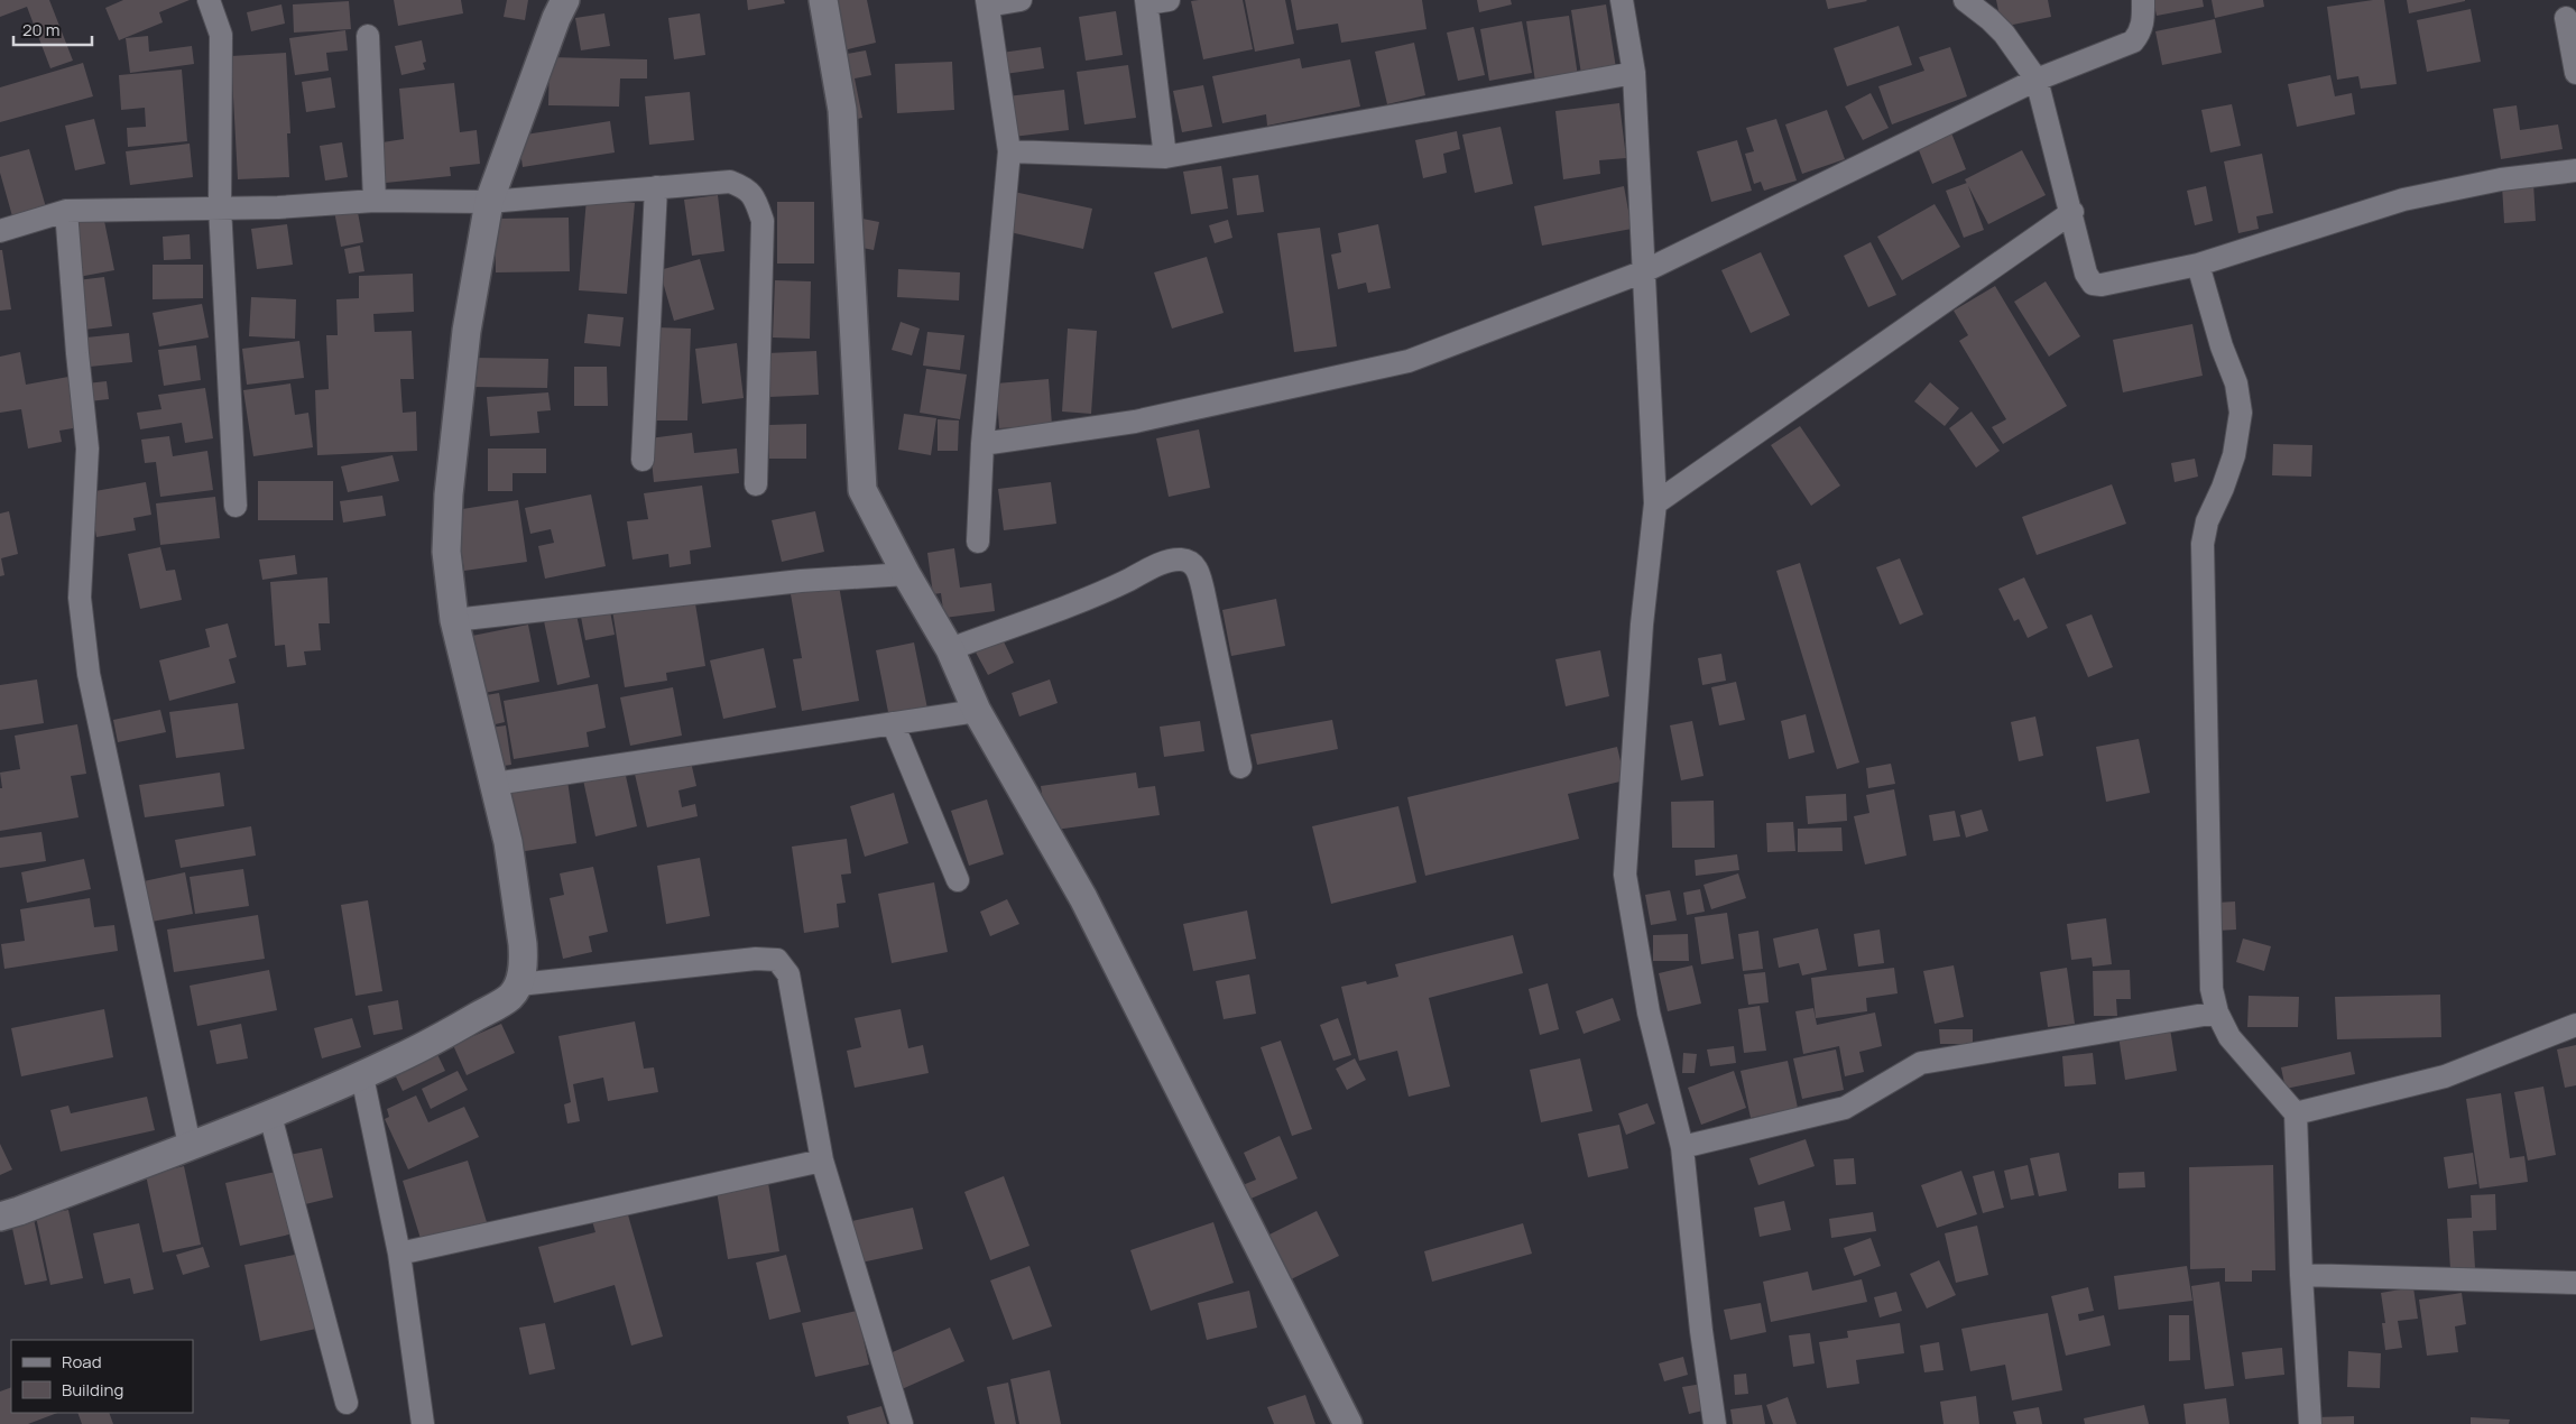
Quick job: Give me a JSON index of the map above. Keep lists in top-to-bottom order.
{
  "legend": ["Road", "Building"],
  "scale_bar": "20 m"
}
